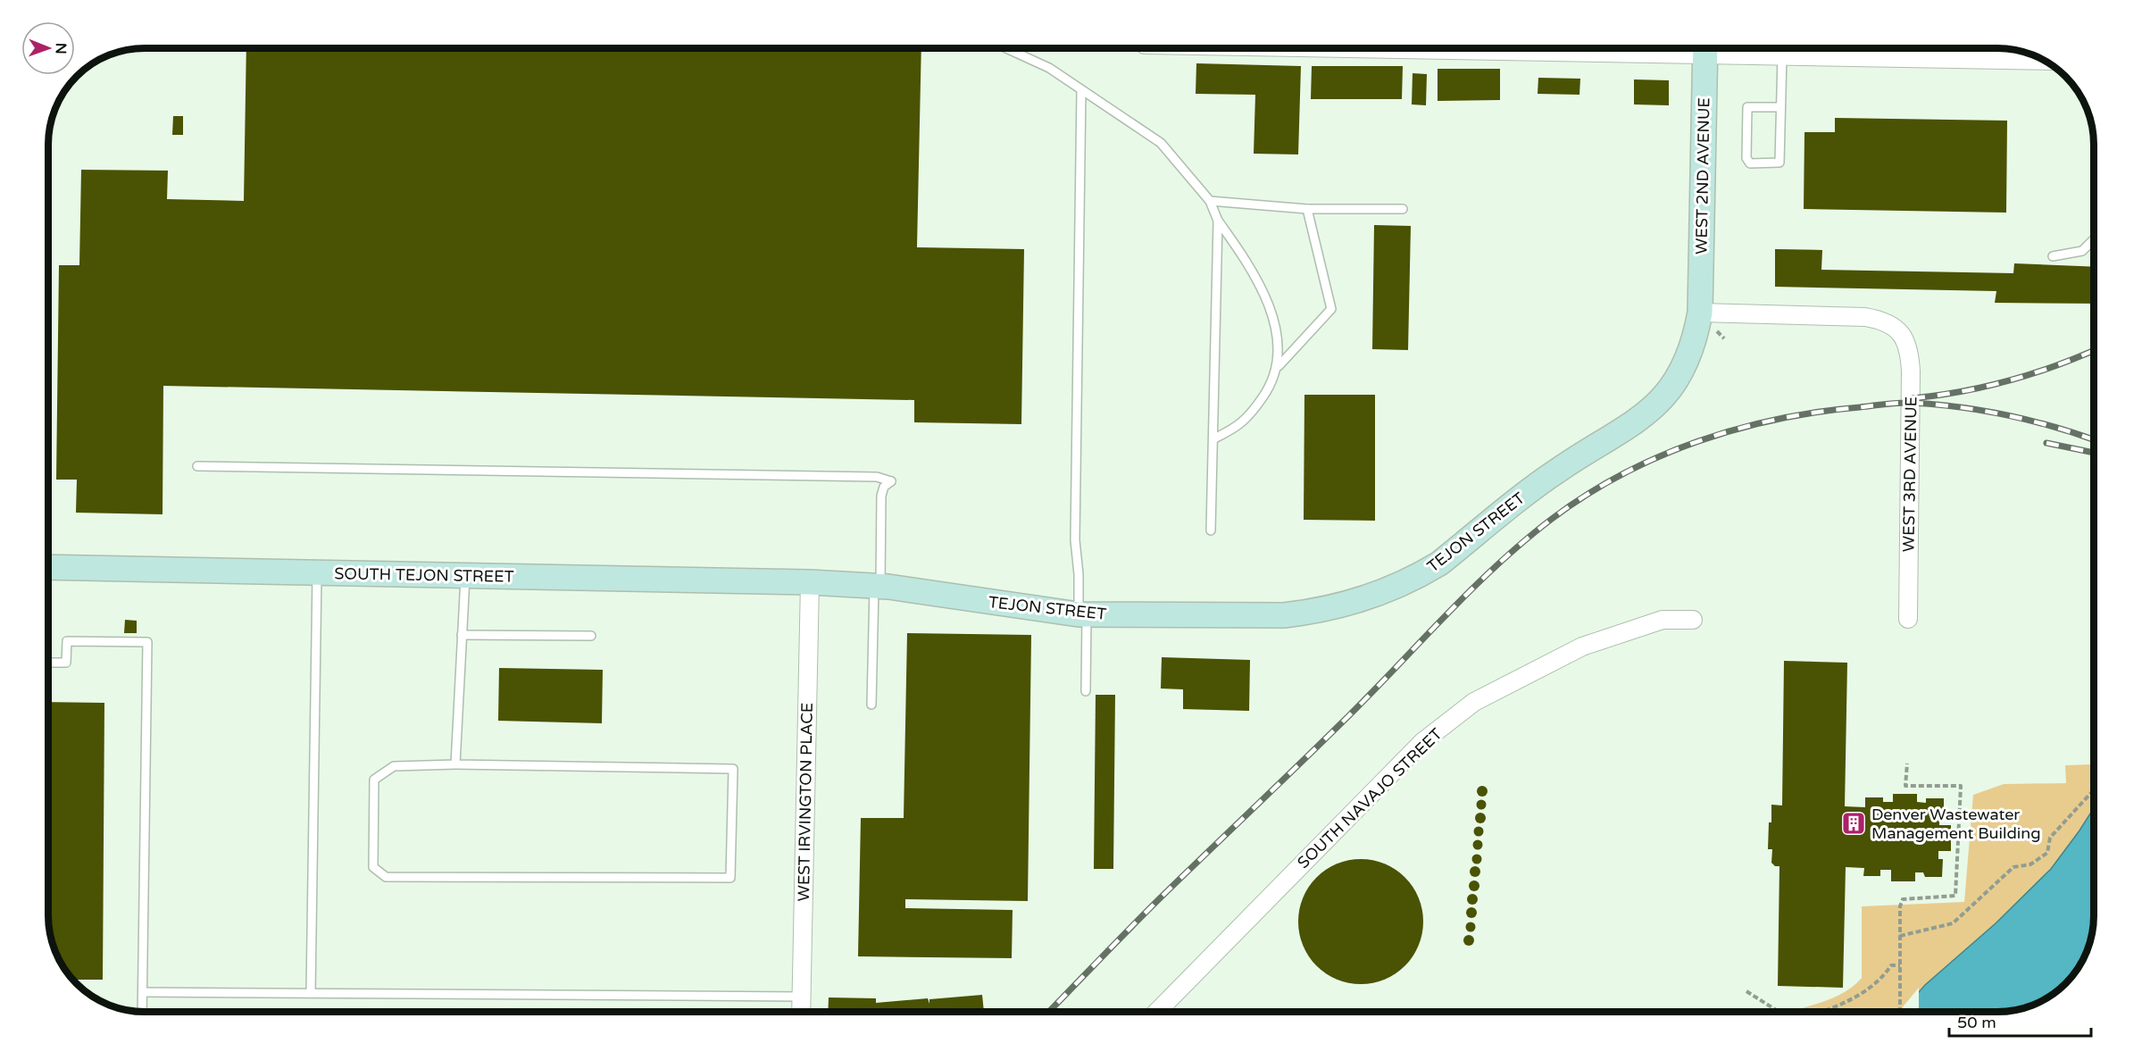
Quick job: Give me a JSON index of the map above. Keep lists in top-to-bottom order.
{
  "streets": {
    "street": [
      "WEST 2ND AVENUE",
      "WEST 3RD AVENUE",
      "TEJON STREET",
      "SOUTH TEJON STREET",
      "SOUTH NAVAJO STREET",
      "WEST IRVINGTON PLACE"
    ]
  },
  "crossings": [
    ["WEST 2ND AVENUE", "WEST 3RD AVENUE"],
    ["WEST 2ND AVENUE", "TEJON STREET"],
    ["WEST 3RD AVENUE", "TEJON STREET"],
    ["TEJON STREET", "SOUTH TEJON STREET"],
    ["TEJON STREET", "WEST IRVINGTON PLACE"],
    ["SOUTH TEJON STREET", "WEST IRVINGTON PLACE"]
  ],
  "places": {
    "building": ["Denver Wastewater Management Building"]
  },
  "scale_bar": "50 m",
  "north": "right"
}
